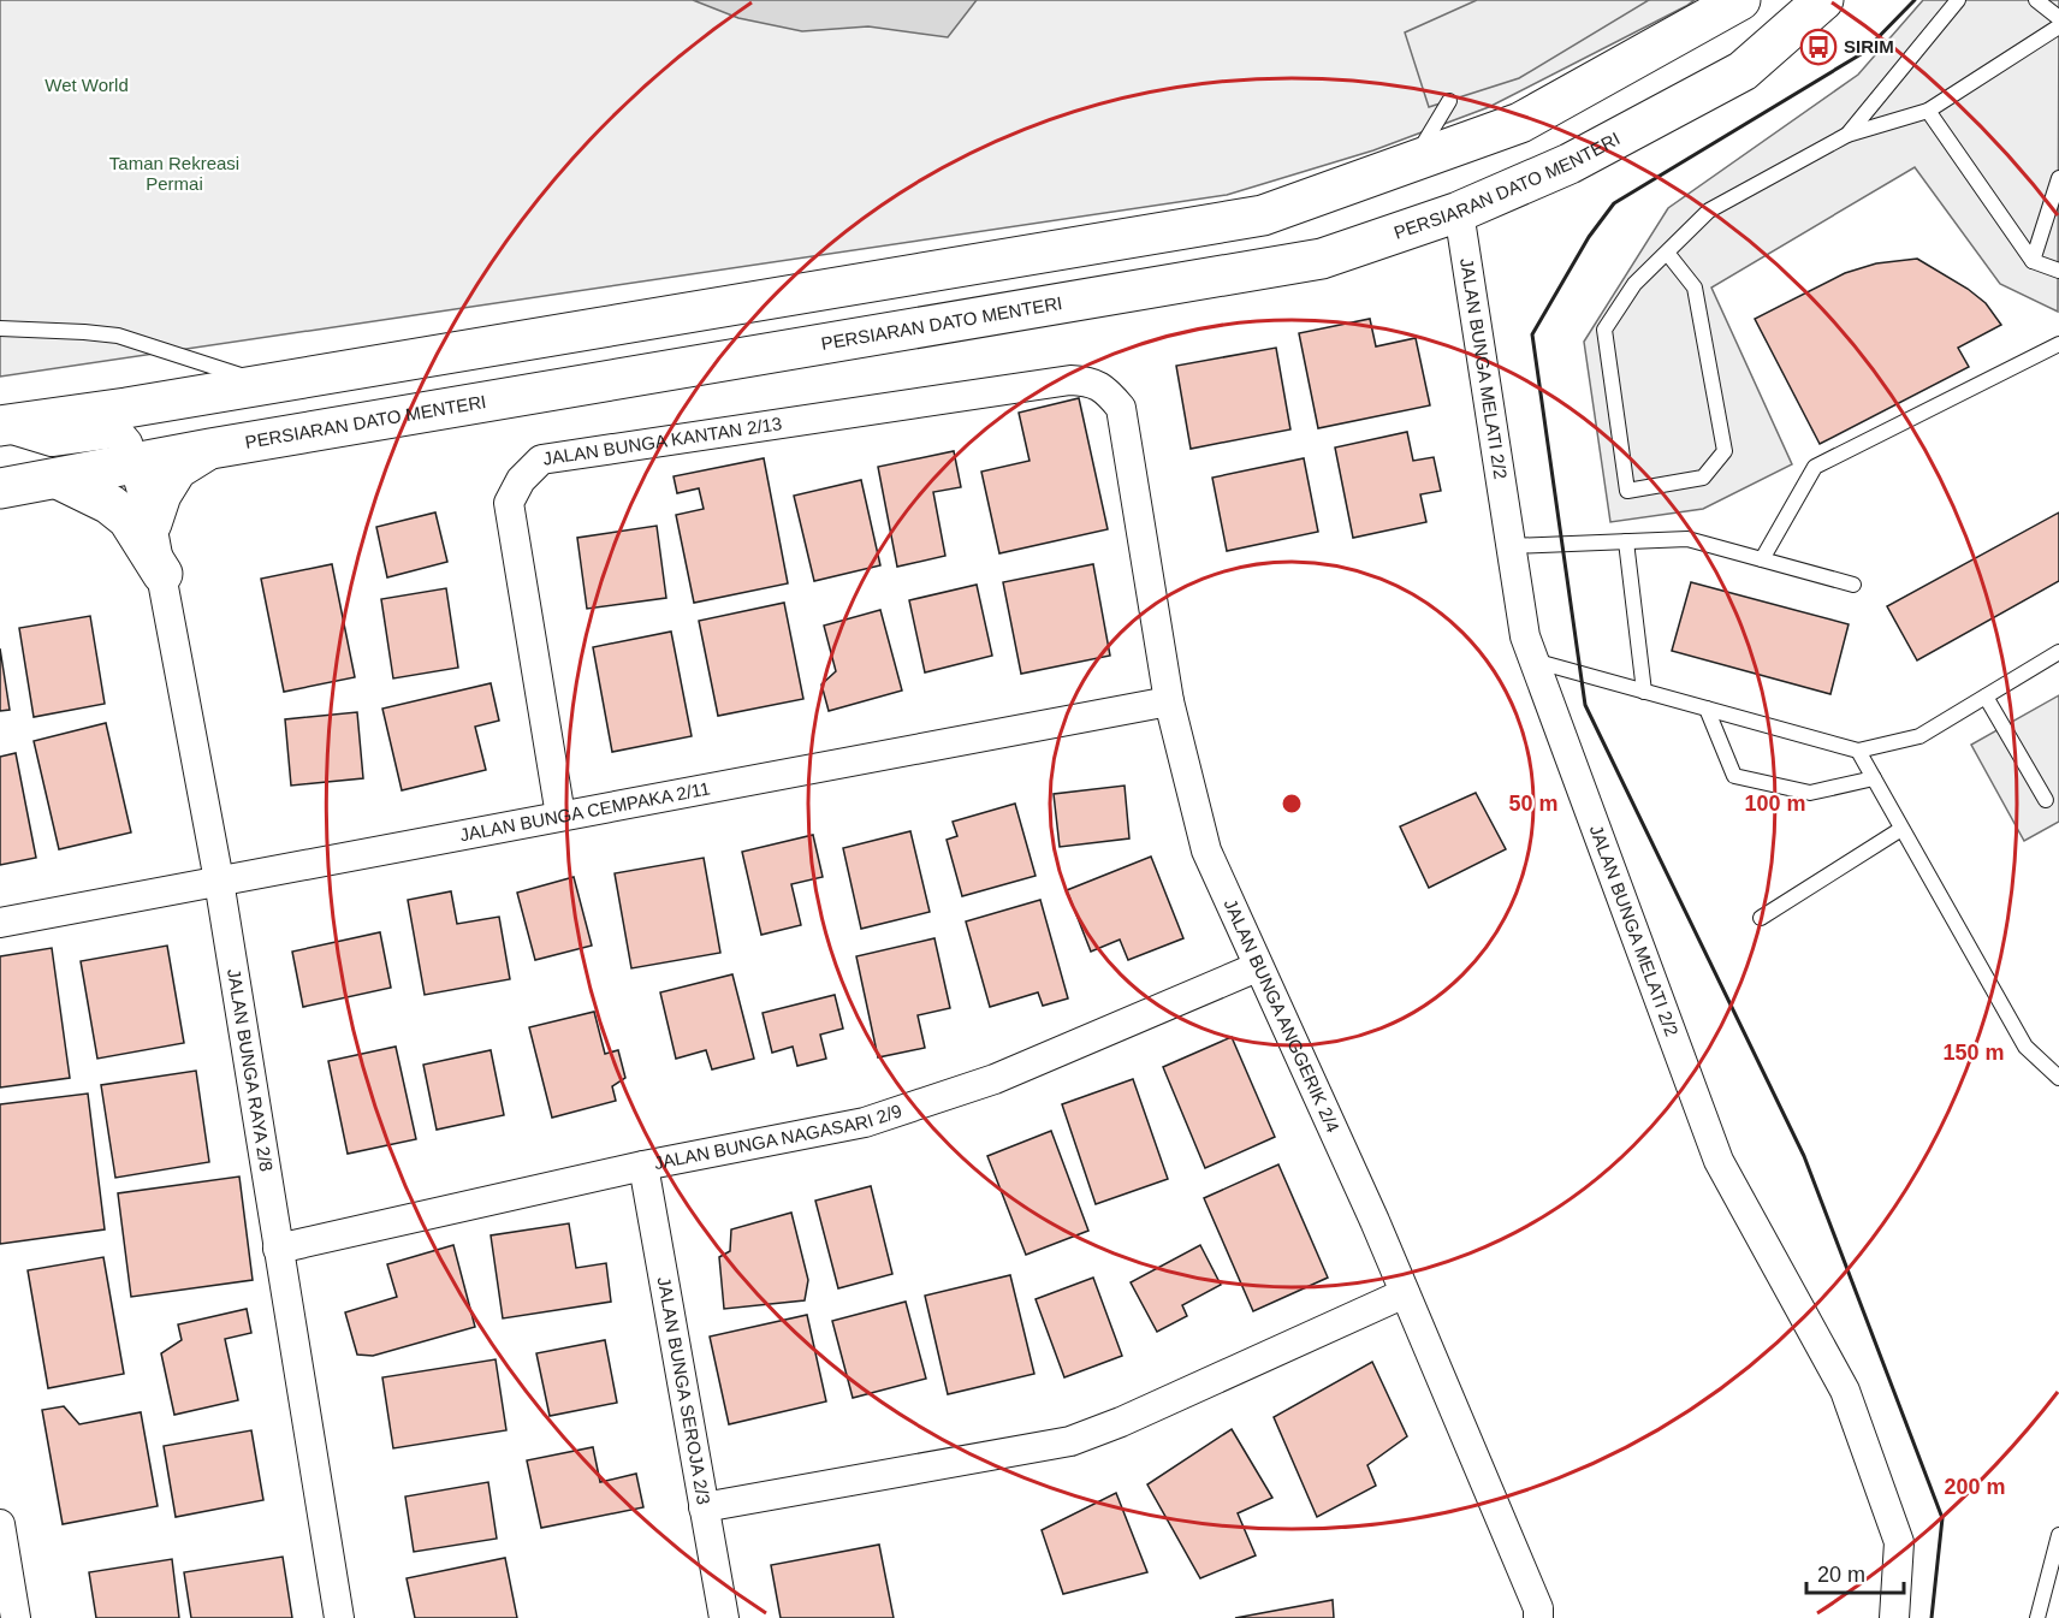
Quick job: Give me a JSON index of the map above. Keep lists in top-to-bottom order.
{
  "streets": {
    "main road": ["PERSIARAN DATO MENTERI"],
    "street": [
      "JALAN BUNGA MELATI 2/2",
      "JALAN BUNGA KANTAN 2/13",
      "JALAN BUNGA CEMPAKA 2/11",
      "JALAN BUNGA ANGGERIK 2/4",
      "JALAN BUNGA RAYA 2/8",
      "JALAN BUNGA NAGASARI 2/9",
      "JALAN BUNGA SEROJA 2/3"
    ]
  },
  "crossings": [
    ["PERSIARAN DATO MENTERI", "JALAN BUNGA MELATI 2/2"],
    ["PERSIARAN DATO MENTERI", "JALAN BUNGA RAYA 2/8"],
    ["JALAN BUNGA KANTAN 2/13", "JALAN BUNGA CEMPAKA 2/11"],
    ["JALAN BUNGA KANTAN 2/13", "JALAN BUNGA ANGGERIK 2/4"],
    ["JALAN BUNGA CEMPAKA 2/11", "JALAN BUNGA ANGGERIK 2/4"],
    ["JALAN BUNGA CEMPAKA 2/11", "JALAN BUNGA RAYA 2/8"],
    ["JALAN BUNGA ANGGERIK 2/4", "JALAN BUNGA NAGASARI 2/9"],
    ["JALAN BUNGA RAYA 2/8", "JALAN BUNGA NAGASARI 2/9"],
    ["JALAN BUNGA NAGASARI 2/9", "JALAN BUNGA SEROJA 2/3"]
  ],
  "parks": ["Wet World", "Taman Rekreasi Permai"],
  "places": {
    "bus stop": ["SIRIM"]
  },
  "scale_bar": "20 m",
  "rings": [
    "50 m",
    "100 m",
    "150 m",
    "200 m"
  ]
}
